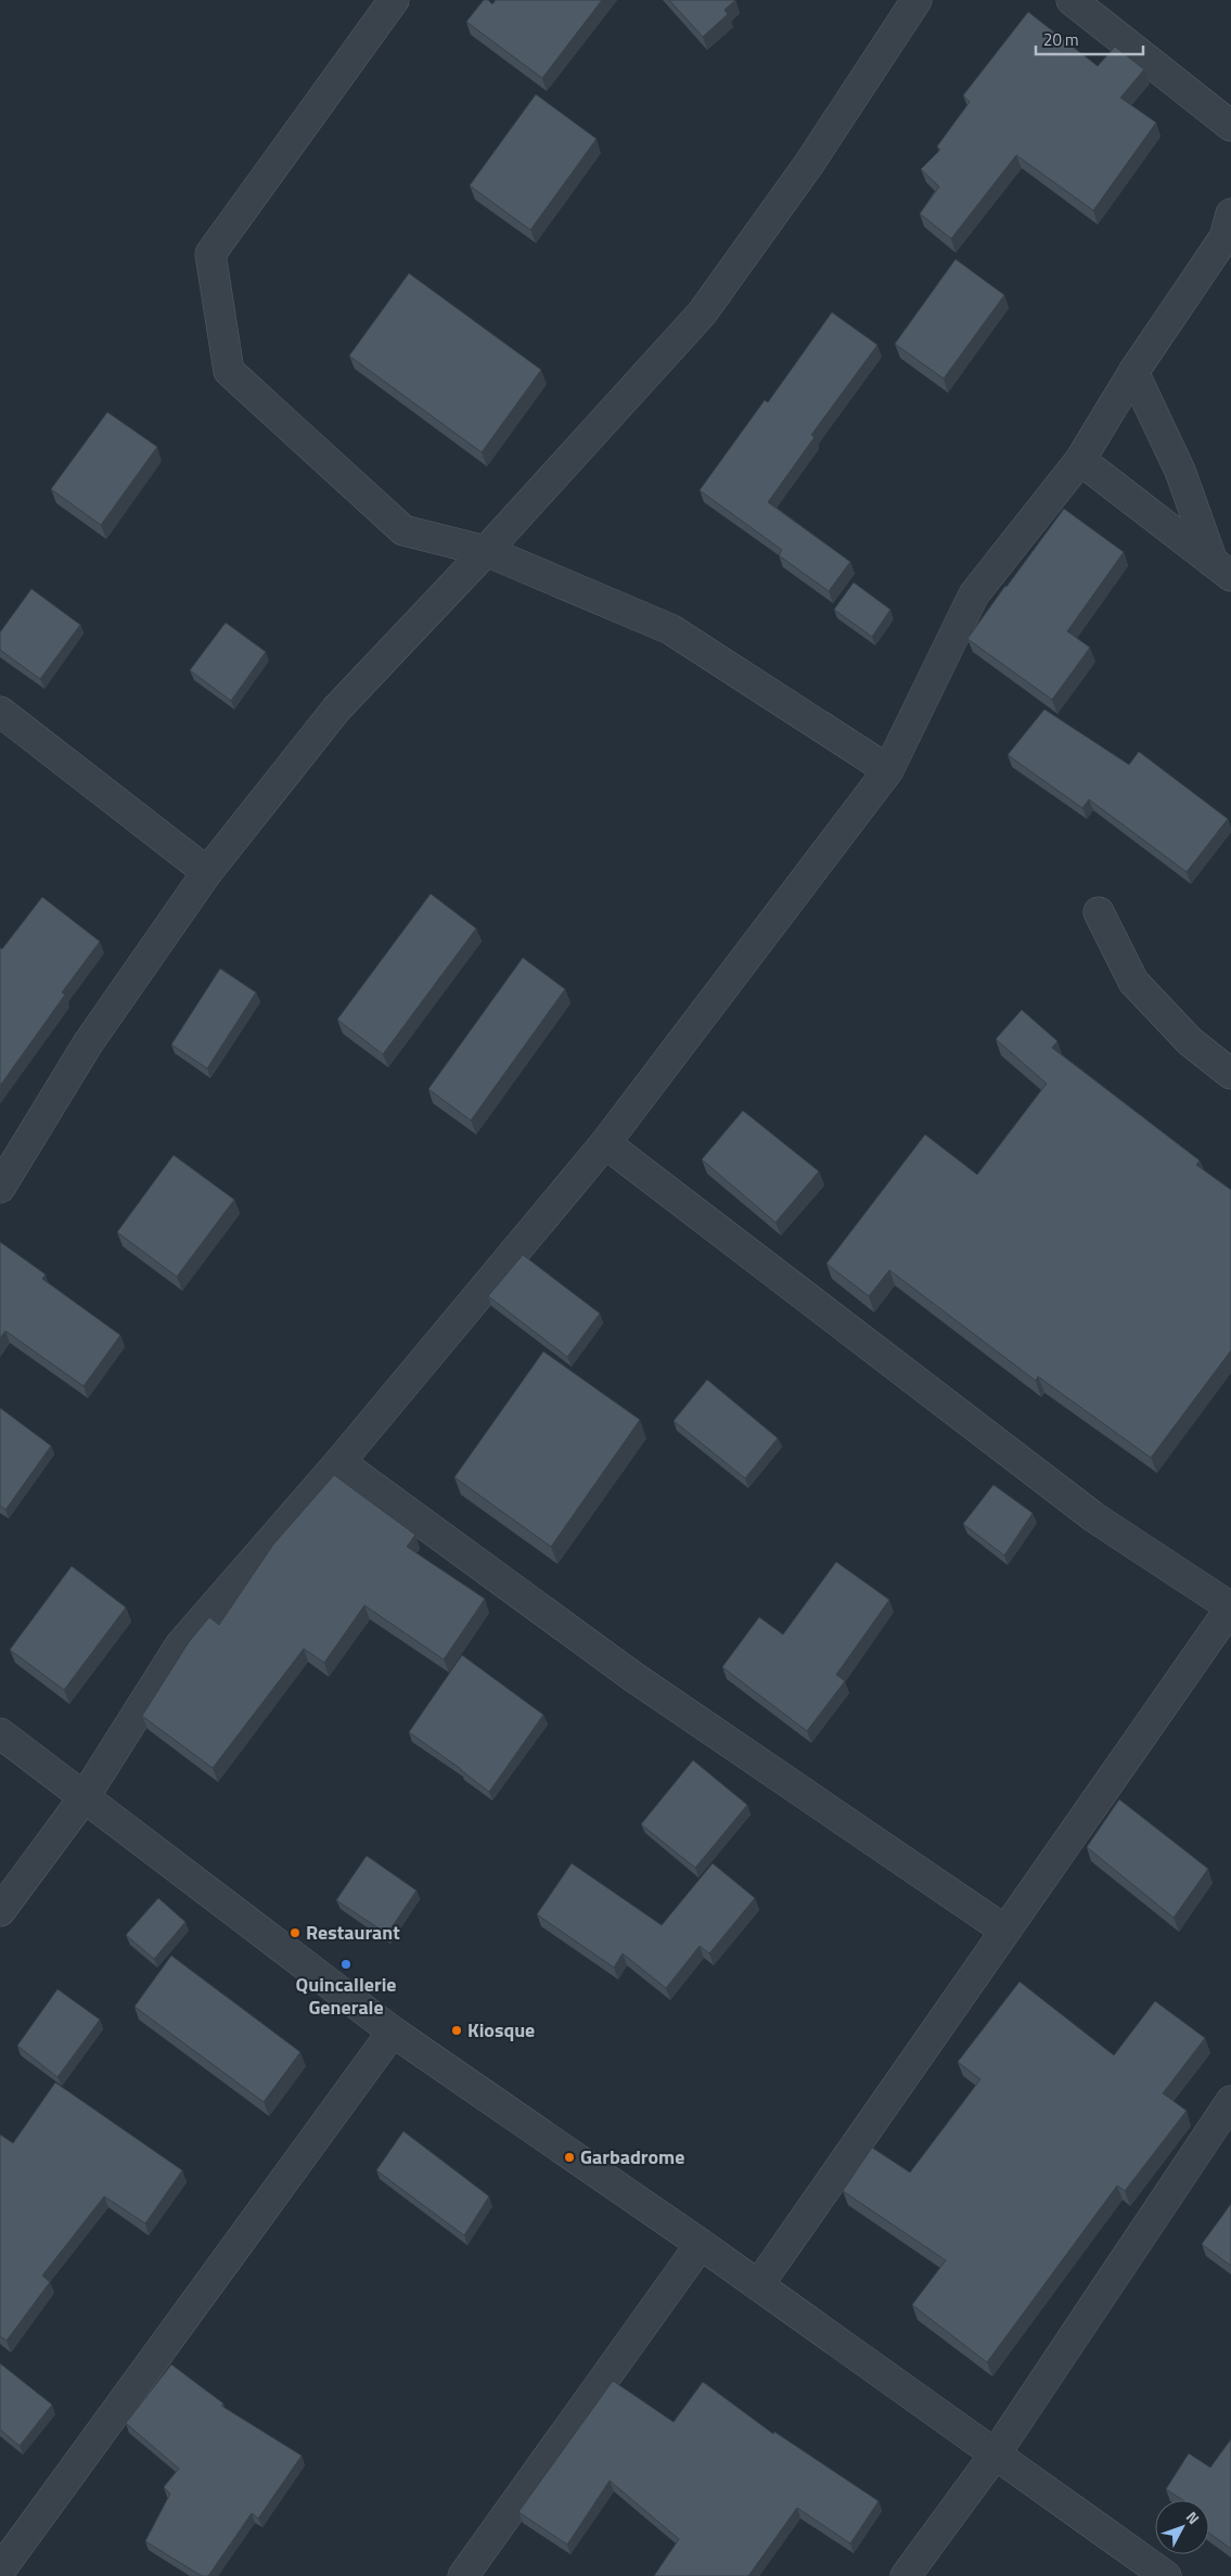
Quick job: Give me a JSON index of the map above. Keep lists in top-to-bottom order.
{
  "places": [
    "Restaurant",
    "Quincallerie Generale",
    "Kiosque",
    "Garbadrome"
  ],
  "scale_bar": "20 m",
  "north": "top right"
}
